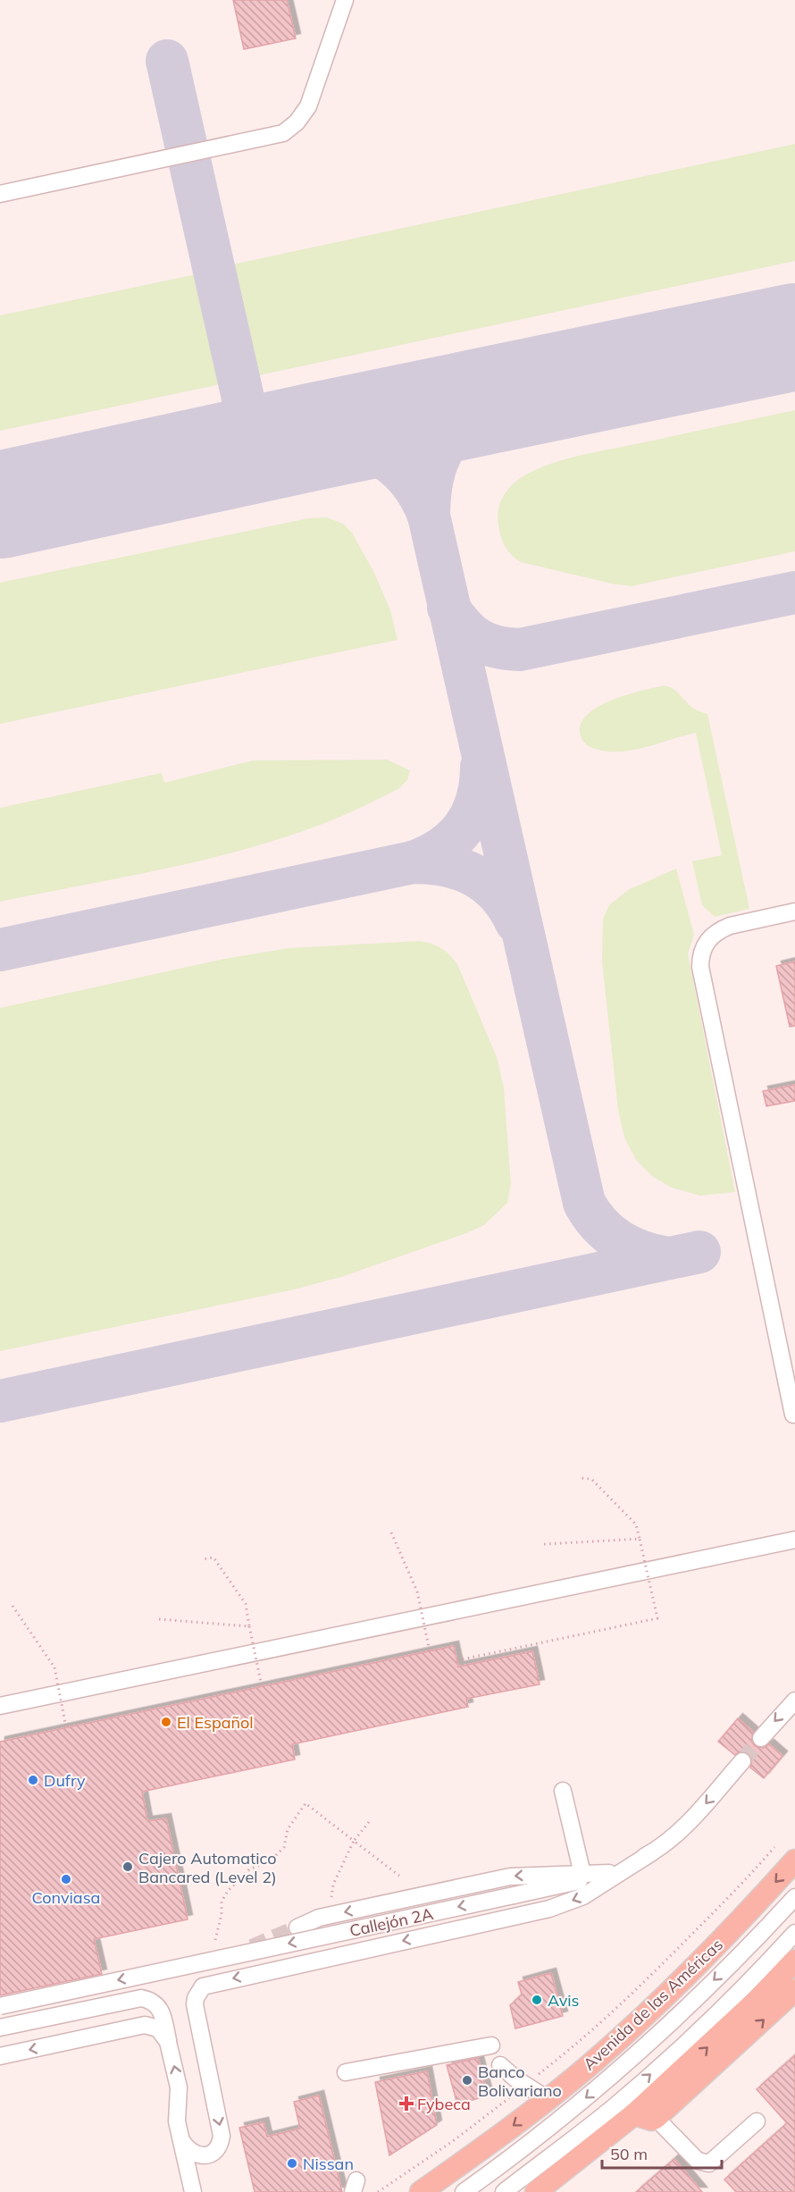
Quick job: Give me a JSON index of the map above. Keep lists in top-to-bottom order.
{
  "streets": {
    "main road": ["Avenida de las Américas"],
    "street": ["Callejón 2A"]
  },
  "places": {
    "other": [
      "El Español",
      "Dufry",
      "Cajero Automatico Bancared (Level 2)",
      "Conviasa",
      "Avis",
      "Banco Bolivariano",
      "Nissan"
    ],
    "health": ["Fybeca"]
  },
  "scale_bar": "50 m"
}
